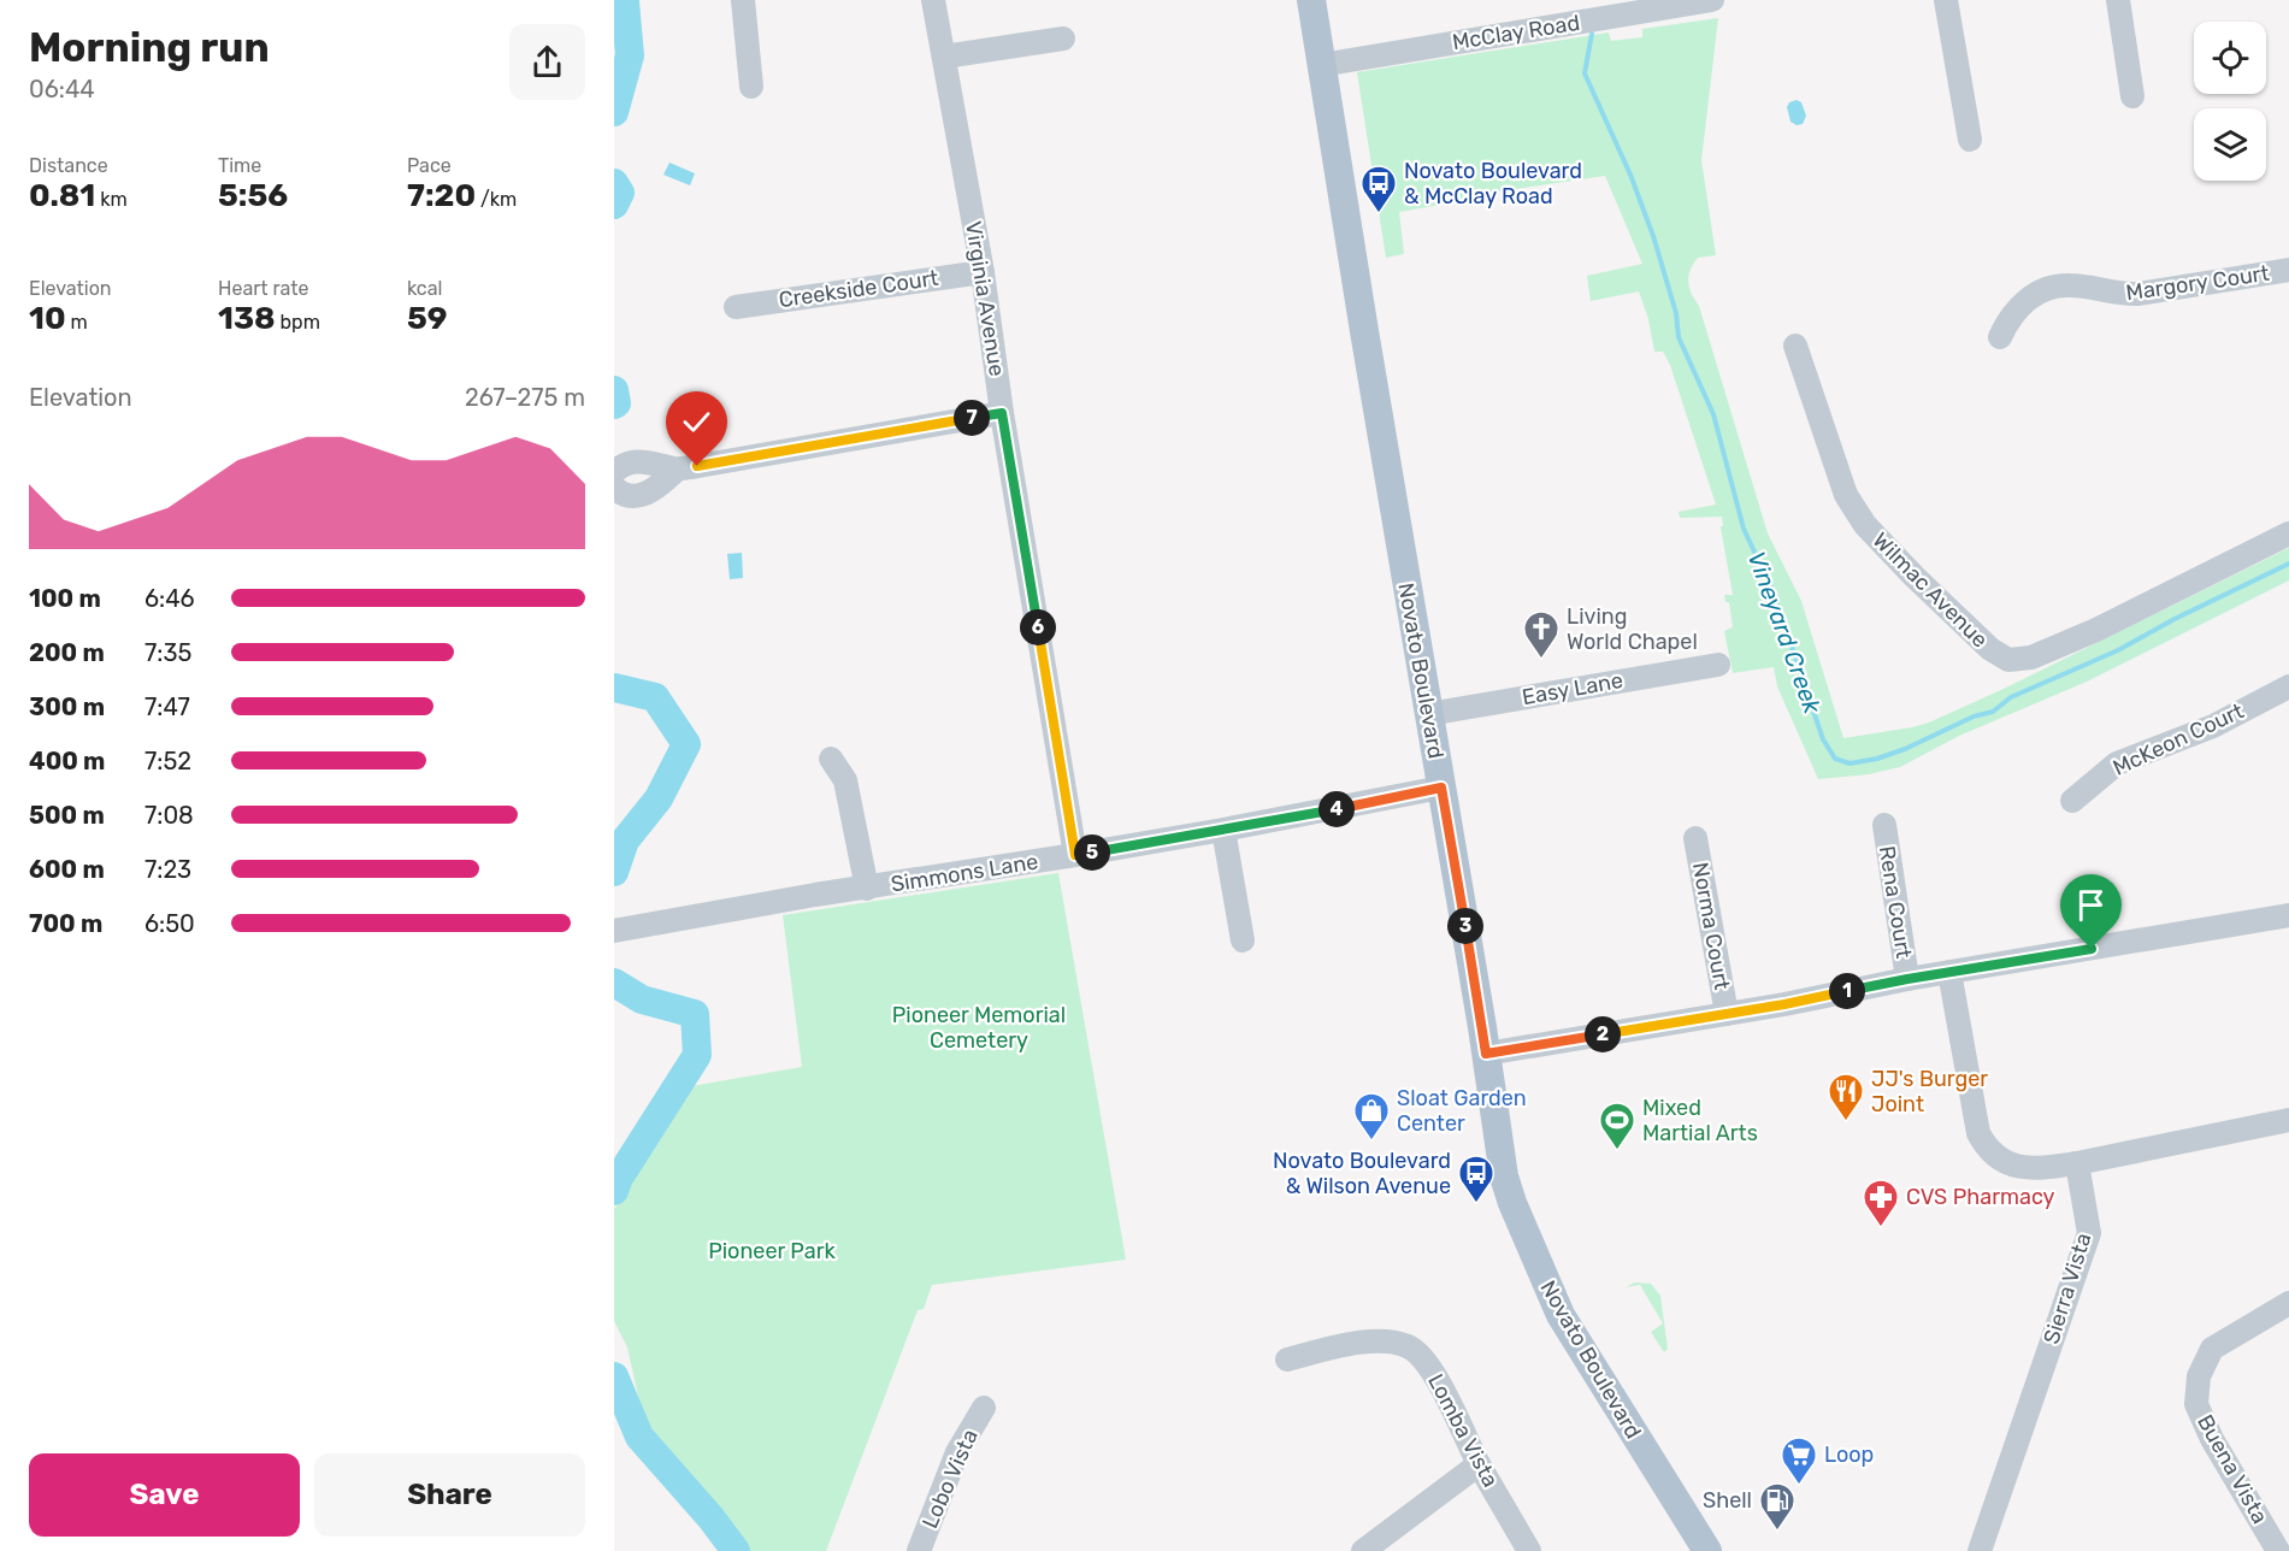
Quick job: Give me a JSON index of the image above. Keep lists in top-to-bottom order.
{
  "streets": {
    "main road": ["Novato Boulevard"],
    "street": [
      "McClay Road",
      "Margory Court",
      "Creekside Court",
      "Virginia Avenue",
      "Wilmac Avenue",
      "Easy Lane",
      "McKeon Court",
      "Simmons Lane",
      "Rena Court",
      "Norma Court",
      "Sierra Vista",
      "Lomba Vista",
      "Buena Vista",
      "Lobo Vista"
    ]
  },
  "crossings": [
    ["McClay Road", "Novato Boulevard"],
    ["Creekside Court", "Virginia Avenue"],
    ["Virginia Avenue", "Simmons Lane"],
    ["Novato Boulevard", "Easy Lane"],
    ["Novato Boulevard", "Simmons Lane"]
  ],
  "water": ["Vineyard Creek"],
  "parks": ["Pioneer Memorial Cemetery", "Pioneer Park"],
  "places": {
    "bus stop": ["Novato Boulevard & McClay Road", "Novato Boulevard & Wilson Avenue"],
    "church": ["Living World Chapel"],
    "restaurant": ["JJ's Burger Joint"],
    "shop": ["Sloat Garden Center"],
    "sports": ["Mixed Martial Arts"],
    "pharmacy": ["CVS Pharmacy"],
    "supermarket": ["Loop"],
    "fuel station": ["Shell"]
  },
  "page": {
    "heading": ["Morning run", "06:44"],
    "stats": [
      ["Distance", "0.81 km"],
      ["Time", "5:56"],
      ["Pace", "7:20 /km"],
      ["Elevation", "10 m"],
      ["Heart rate", "138 bpm"],
      ["kcal", "59"]
    ],
    "chart": ["Elevation", "267–275 m"],
    "pins": [
      "7",
      "6",
      "4",
      "5",
      "3",
      "1",
      "2"
    ],
    "list": [
      {
        "name": "100 m",
        "note": "6:46"
      },
      {
        "name": "200 m",
        "note": "7:35"
      },
      {
        "name": "300 m",
        "note": "7:47"
      },
      {
        "name": "400 m",
        "note": "7:52"
      },
      {
        "name": "500 m",
        "note": "7:08"
      },
      {
        "name": "600 m",
        "note": "7:23"
      },
      {
        "name": "700 m",
        "note": "6:50"
      }
    ],
    "buttons": ["Save", "Share"]
  }
}
